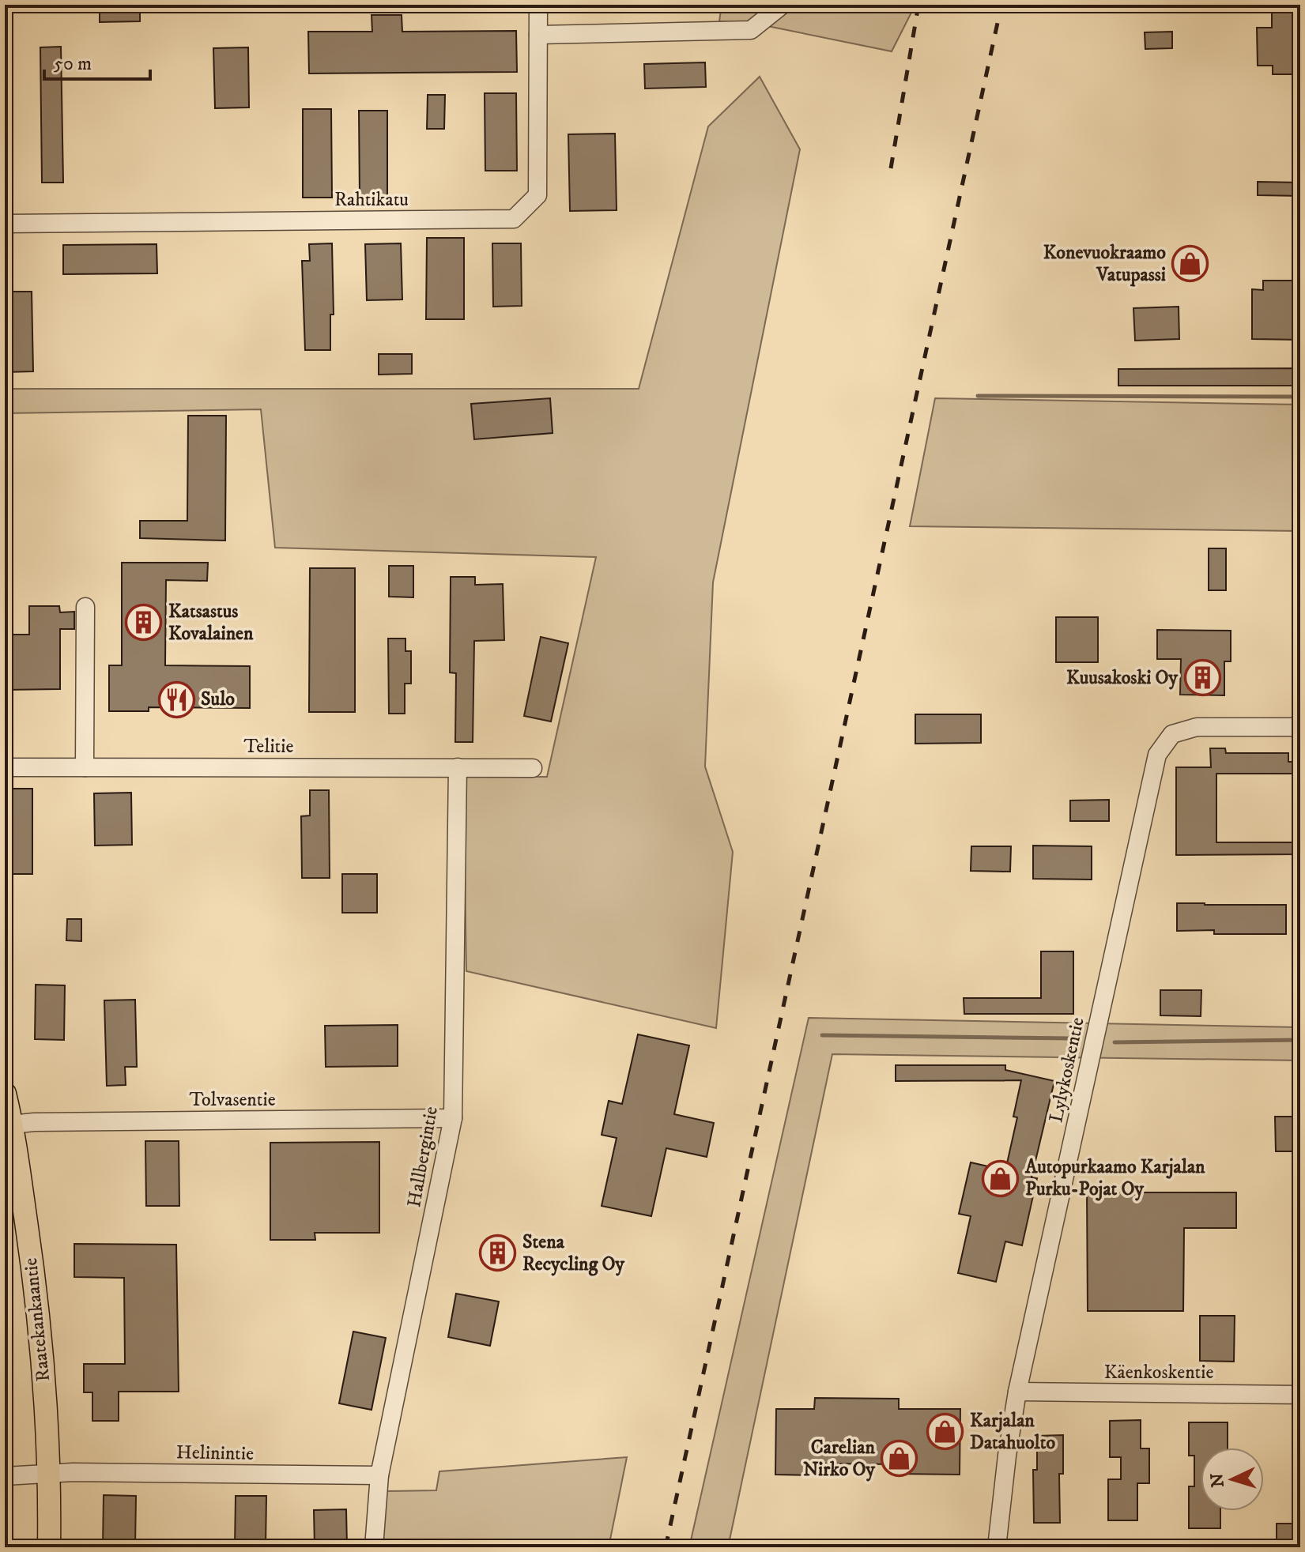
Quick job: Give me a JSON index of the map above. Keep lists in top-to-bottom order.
{
  "streets": {
    "main road": ["Raatekankaantie"],
    "street": [
      "Rahtikatu",
      "Telitie",
      "Lylykoskentie",
      "Tolvasentie",
      "Hallbergintie",
      "Käenkoskentie",
      "Helinintie"
    ]
  },
  "crossings": [
    ["Telitie", "Hallbergintie"],
    ["Lylykoskentie", "Käenkoskentie"],
    ["Tolvasentie", "Hallbergintie"],
    ["Tolvasentie", "Raatekankaantie"],
    ["Hallbergintie", "Helinintie"],
    ["Raatekankaantie", "Helinintie"]
  ],
  "places": {
    "shop": [
      "Konevuokraamo Vatupassi",
      "Autopurkaamo Karjalan Purku-Pojat Oy",
      "Karjalan Datahuolto",
      "Carelian Nirko Oy"
    ],
    "building": ["Katsastus Kovalainen", "Kuusakoski Oy", "Stena Recycling Oy"],
    "restaurant": ["Sulo"]
  },
  "scale_bar": "50 m",
  "north": "left"
}
